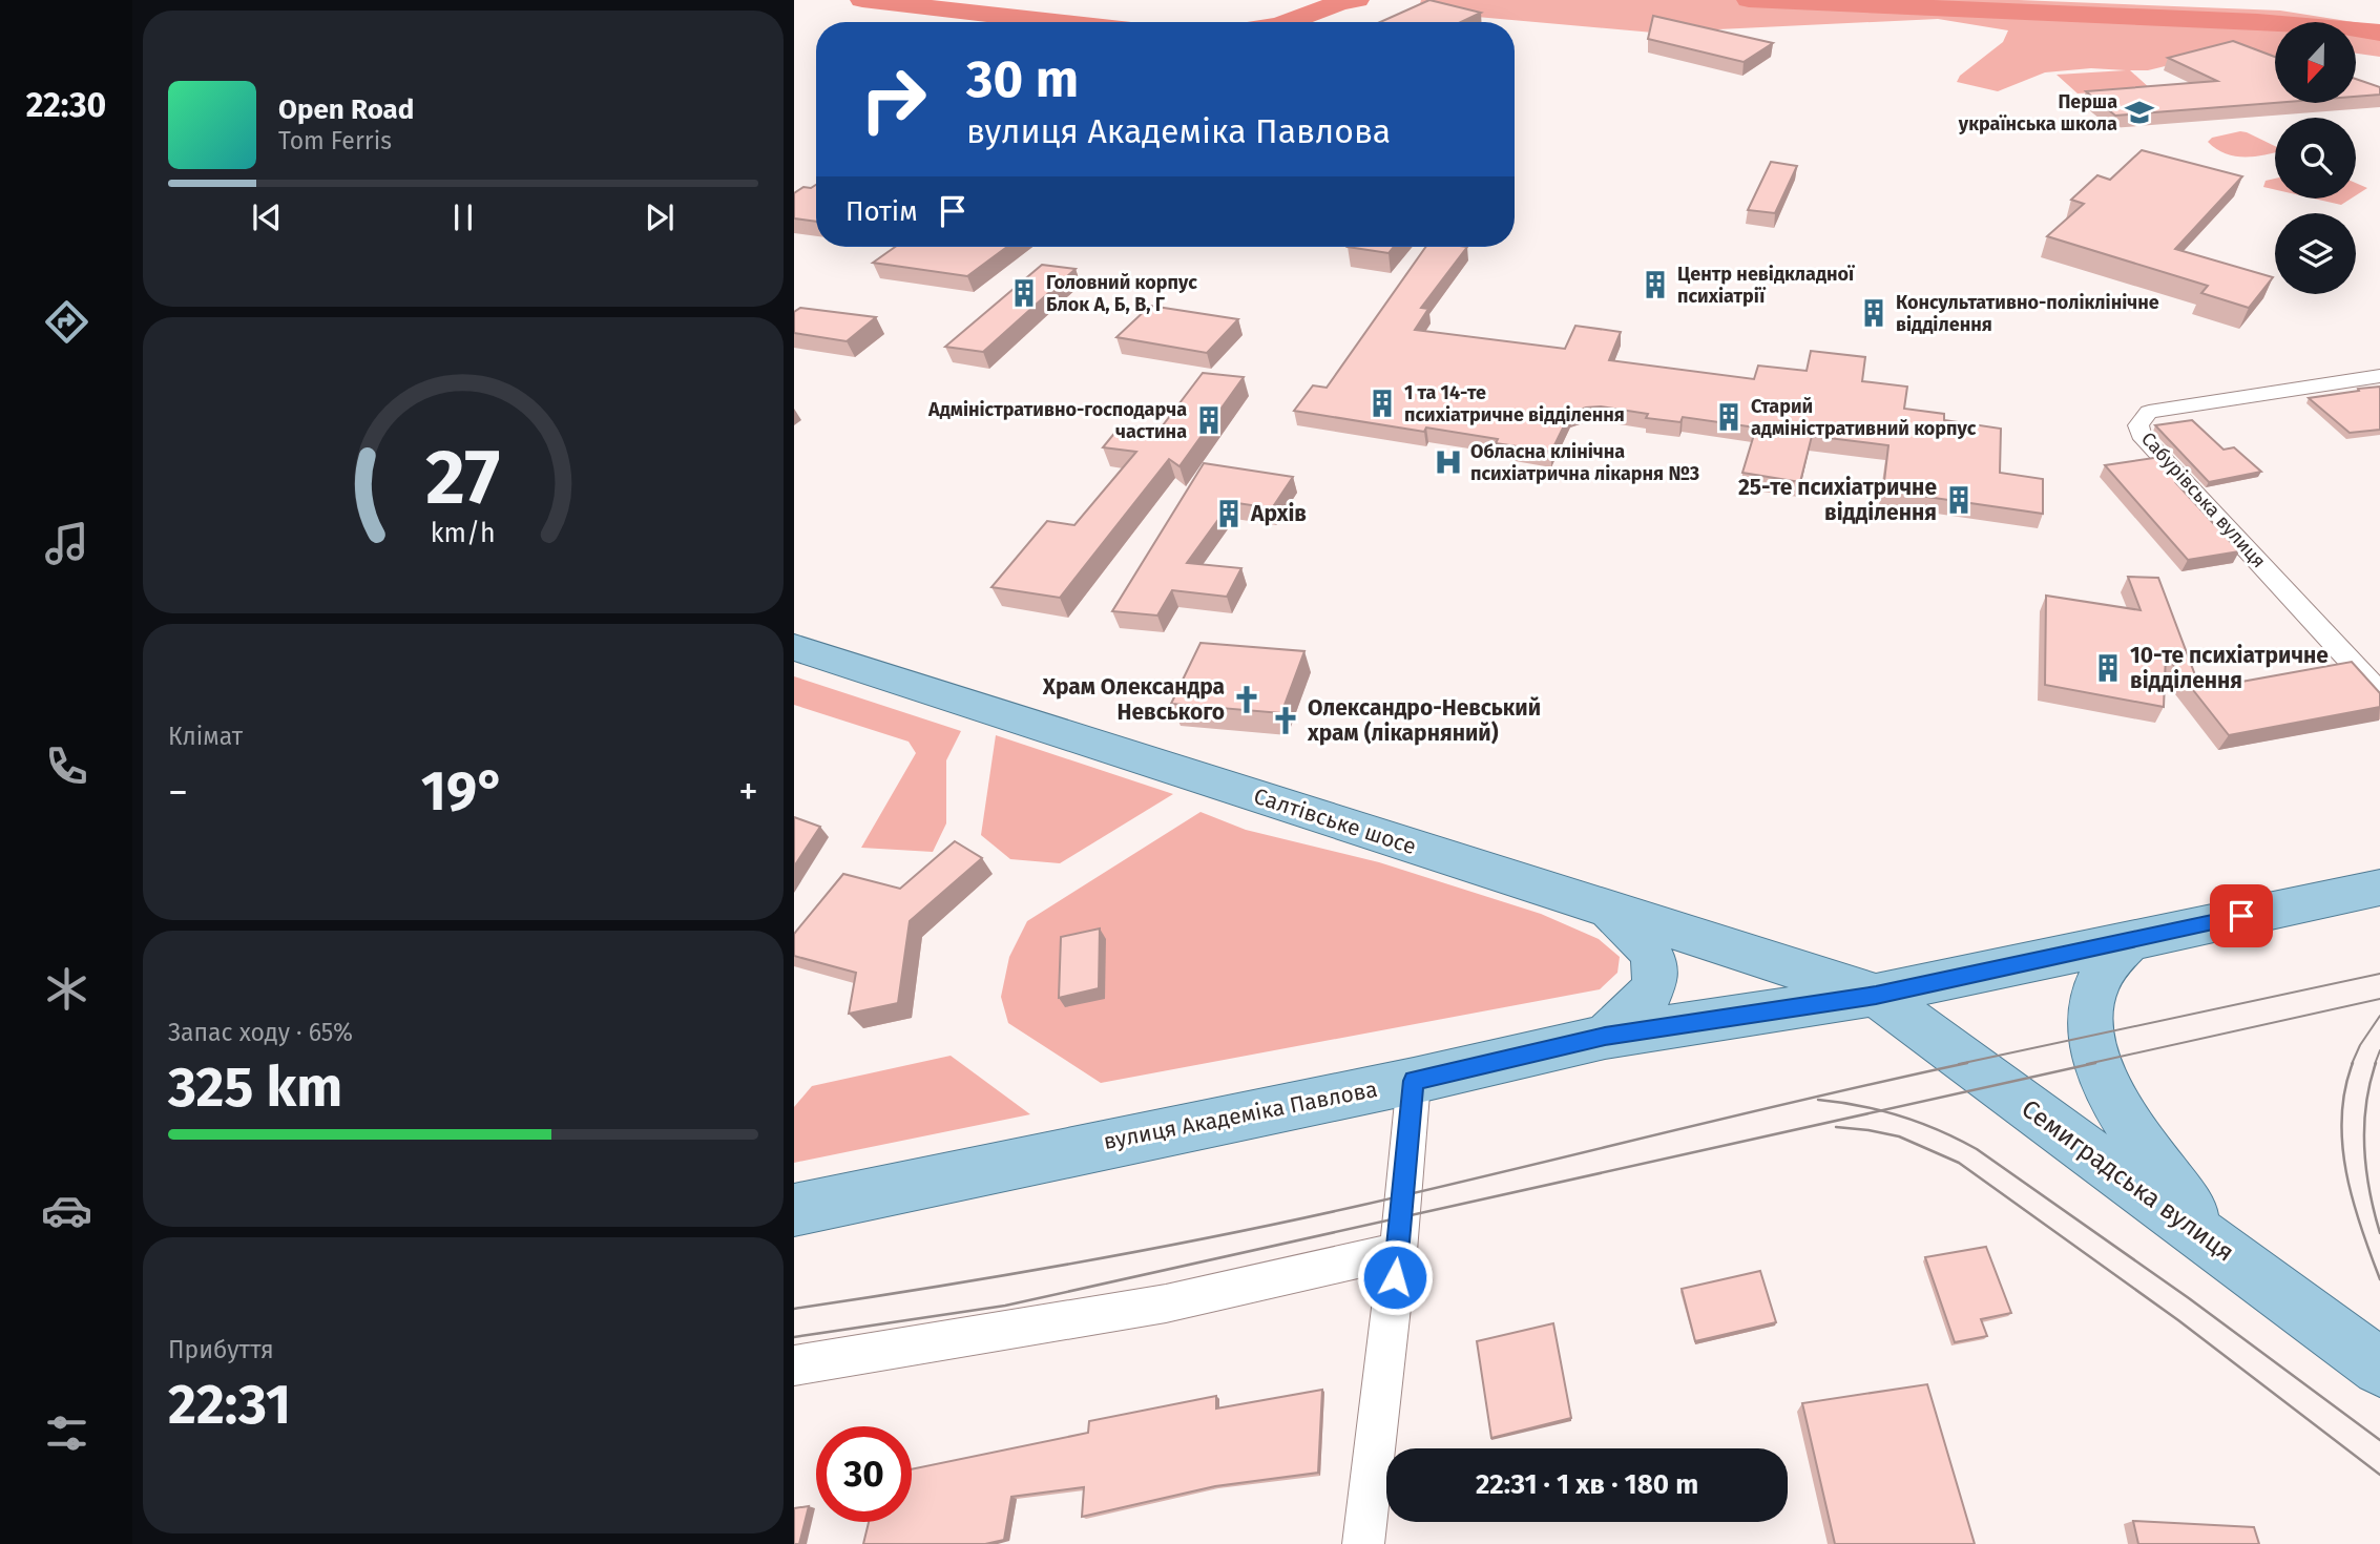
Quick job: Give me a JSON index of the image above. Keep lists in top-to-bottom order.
{
  "streets": {
    "main road": ["Салтівське шосе", "вулиця Академіка Павлова", "Семиградська вулиця"],
    "street": ["Сабурівська вулиця"]
  },
  "crossings": [
    ["Салтівське шосе", "вулиця Академіка Павлова"],
    ["Салтівське шосе", "Семиградська вулиця"],
    ["вулиця Академіка Павлова", "Семиградська вулиця"]
  ],
  "places": {
    "school or university": ["Перша українська школа"],
    "building": [
      "Центр невідкладної психіатрії",
      "Головний корпус Блок А, Б, В, Г",
      "Консультативно-поліклінічне відділення",
      "1 та 14-те психіатричне відділення",
      "Старий адміністративний корпус",
      "Адміністративно-господарча частина",
      "25-те психіатричне відділення",
      "Архів",
      "10-те психіатричне відділення"
    ],
    "hospital": ["Обласна клінічна психіатрична лікарня №3"],
    "church": ["Храм Олександра Невського", "Олександро-Невський храм (лікарняний)"]
  },
  "north": "bottom",
  "page": {
    "tabs": "22:30",
    "turn": ["30 m", "вулиця Академіка Павлова"],
    "song": ["Open Road", "Tom Ferris"],
    "then": "Потім",
    "tile": [
      "Клімат",
      ["Запас ходу · 65%", "325 km"],
      ["Прибуття", "22:31"]
    ],
    "heat": ["−", "19°", "+"],
    "limit": "30",
    "trip": "22:31 · 1 хв · 180 m",
    "gauge": ["27", "km/h"]
  }
}
